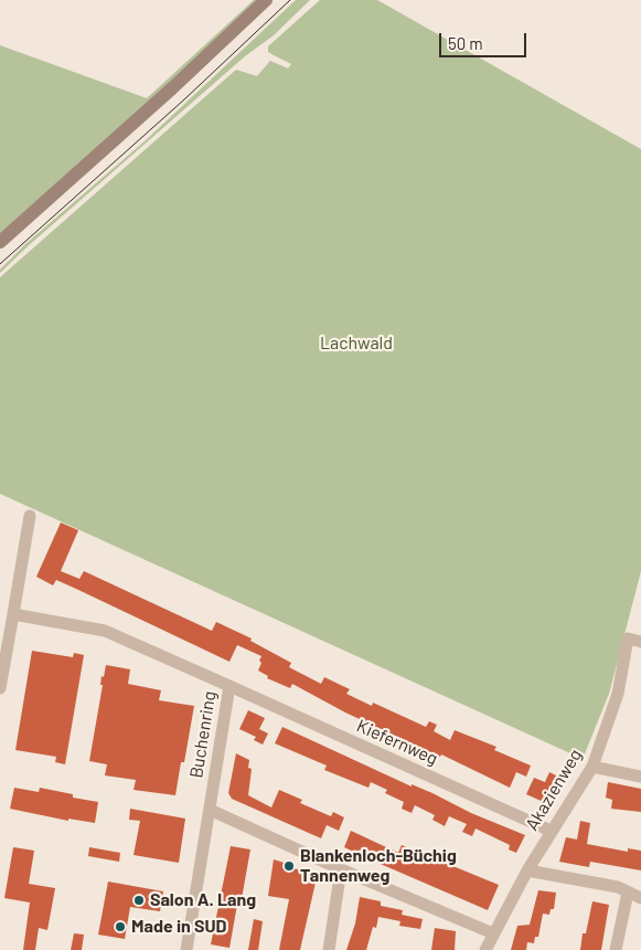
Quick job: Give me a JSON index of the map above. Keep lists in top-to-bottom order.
{
  "streets": {
    "street": ["Buchenring", "Kiefernweg", "Akazienweg"]
  },
  "crossings": [
    ["Buchenring", "Kiefernweg"],
    ["Kiefernweg", "Akazienweg"]
  ],
  "parks": ["Lachwald"],
  "places": ["Blankenloch-Büchig Tannenweg", "Salon A. Lang", "Made in SUD"],
  "scale_bar": "50 m"
}
